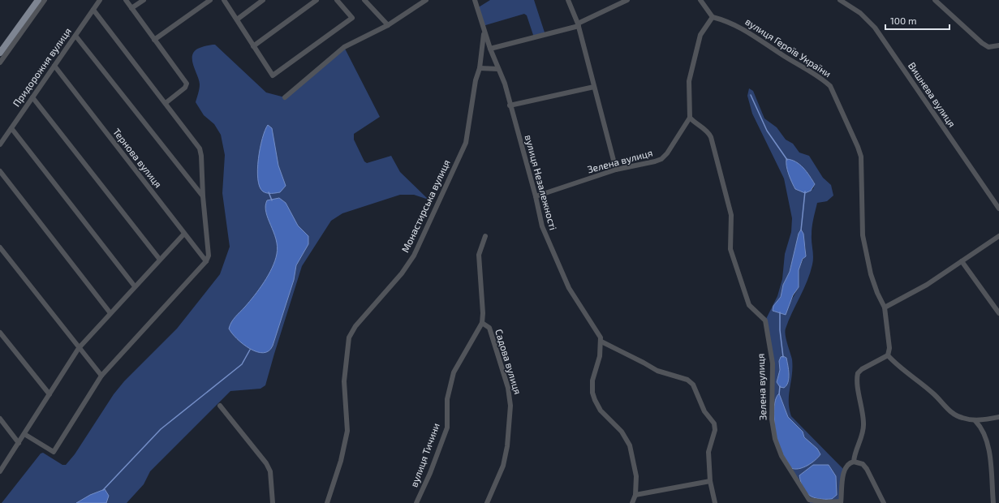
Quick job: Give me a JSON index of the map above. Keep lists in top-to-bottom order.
{
  "streets": {
    "street": [
      "вулиця Героїв України",
      "Придорожня вулиця",
      "Вишнева вулиця",
      "Тернова вулиця",
      "Зелена вулиця",
      "Монастирська вулиця",
      "Садова вулиця",
      "вулиця Тичини"
    ]
  },
  "crossings": [
    ["Придорожня вулиця", "Тернова вулиця"],
    ["Садова вулиця", "вулиця Тичини"]
  ],
  "scale_bar": "100 m"
}
